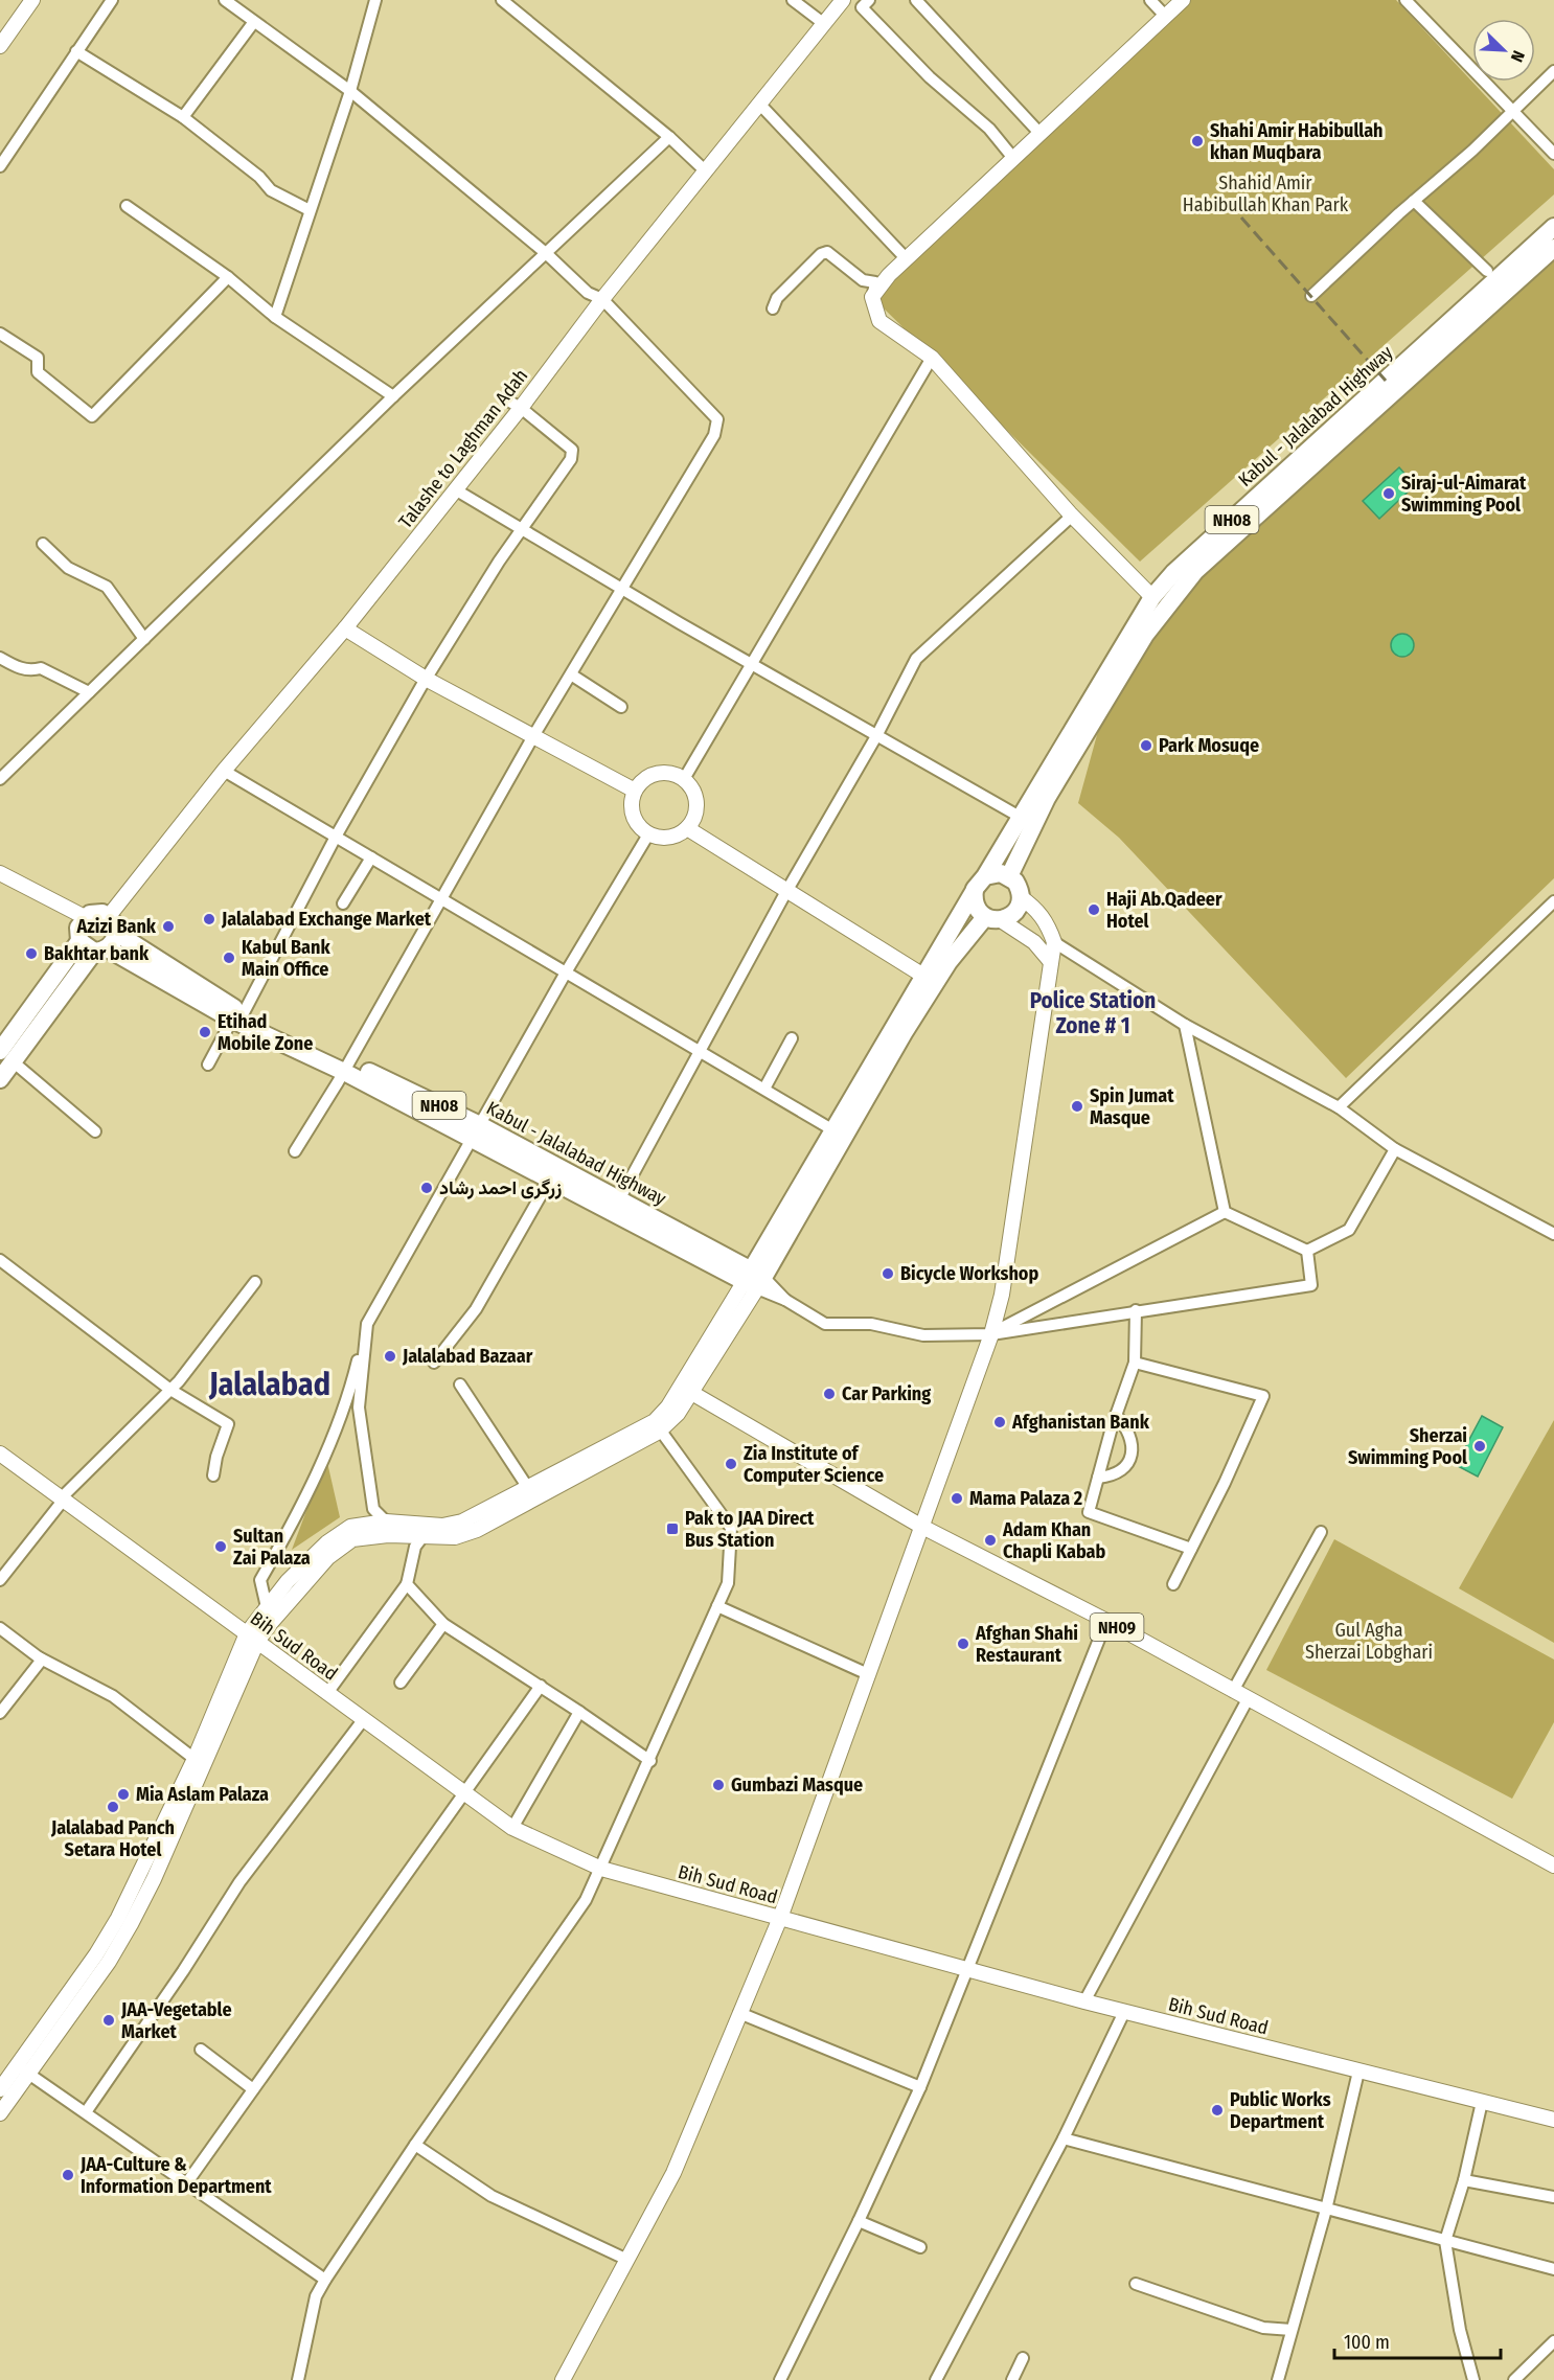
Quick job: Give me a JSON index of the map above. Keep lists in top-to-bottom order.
{
  "streets": {
    "highway": ["Kabul - Jalalabad Highway", "NH08"],
    "main road": ["Talashe to Laghman Adah", "NH09", "Bih Sud Road"]
  },
  "crossings": [
    ["Kabul - Jalalabad Highway", "Talashe to Laghman Adah"]
  ],
  "districts": ["Police Station Zone # 1", "Jalalabad"],
  "parks": ["Shahid Amir Habibullah Khan Park", "Gul Agha Sherzai Lobghari"],
  "places": {
    "other": [
      "Shahi Amir Habibullah khan Muqbara",
      "Siraj-ul-Aimarat Swimming Pool",
      "Park Mosuqe",
      "Haji Ab.Qadeer Hotel",
      "Jalalabad Exchange Market",
      "Azizi Bank",
      "Bakhtar bank",
      "Kabul Bank Main Office",
      "Etihad Mobile Zone",
      "Spin Jumat Masque",
      "زرگری احمد رشاد",
      "Bicycle Workshop",
      "Jalalabad Bazaar",
      "Car Parking",
      "Afghanistan Bank",
      "Sherzai Swimming Pool",
      "Zia Institute of Computer Science",
      "Mama Palaza 2",
      "Adam Khan Chapli Kabab",
      "Sultan Zai Palaza",
      "Afghan Shahi Restaurant",
      "Gumbazi Masque",
      "Mia Aslam Palaza",
      "Jalalabad Panch Setara Hotel",
      "JAA-Vegetable Market",
      "Public Works Department",
      "JAA-Culture & Information Department"
    ],
    "transit": ["Pak to JAA Direct Bus Station"]
  },
  "scale_bar": "100 m",
  "north": "bottom right"
}
